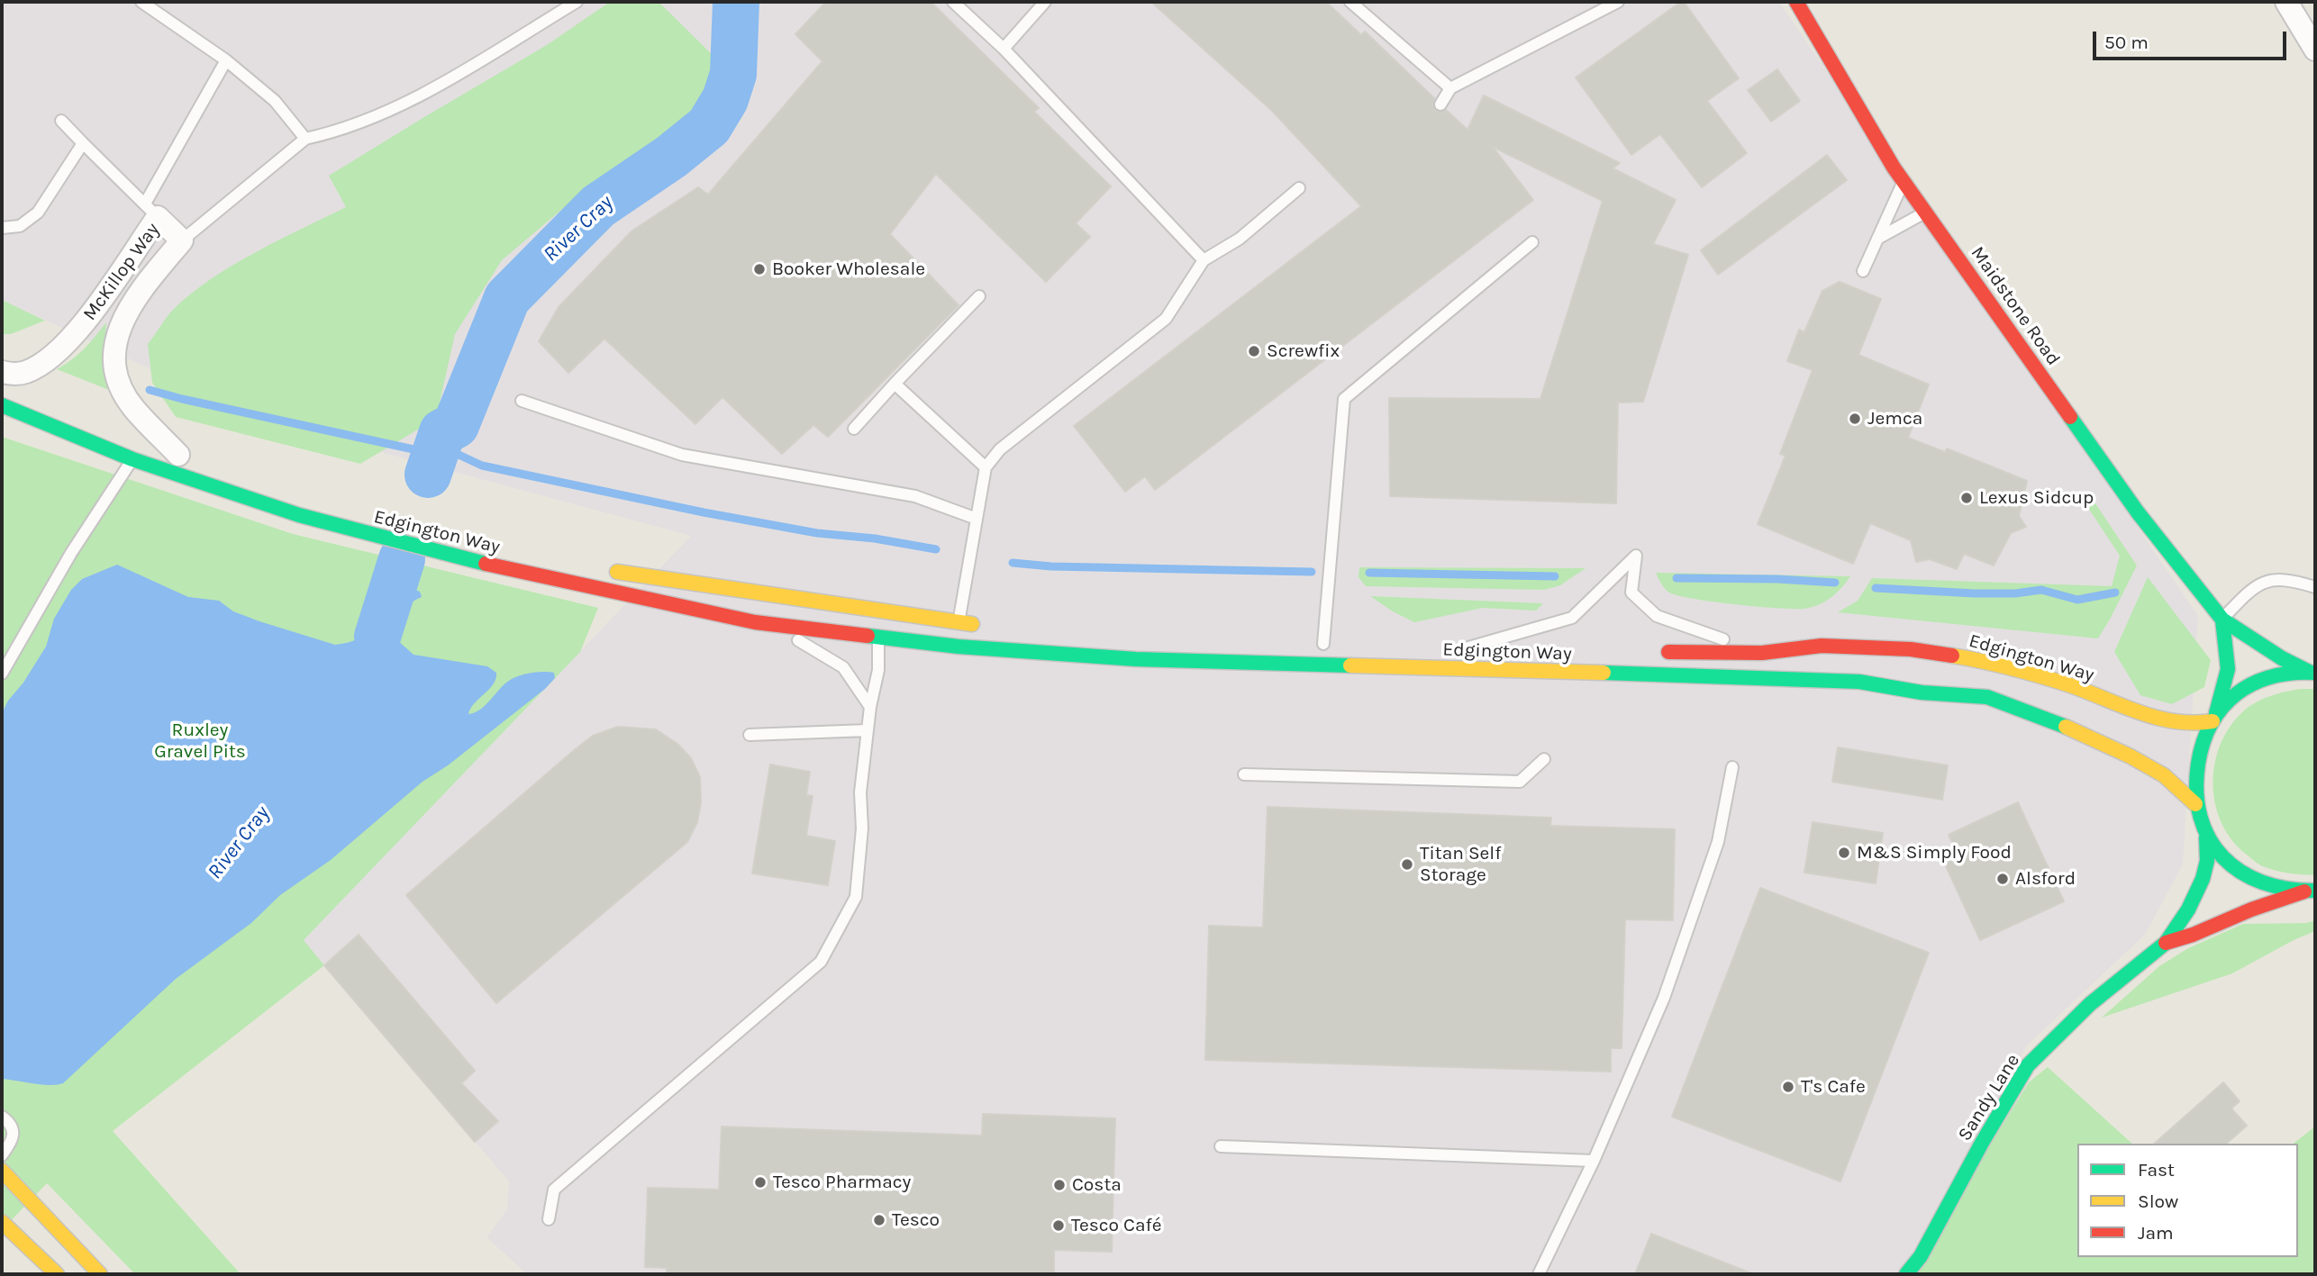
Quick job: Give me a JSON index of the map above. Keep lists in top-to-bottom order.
{
  "streets": {
    "main road": ["Maidstone Road", "Edgington Way", "Sandy Lane"],
    "street": ["McKillop Way"]
  },
  "water": ["River Cray"],
  "parks": ["Ruxley Gravel Pits"],
  "places": [
    "Booker Wholesale",
    "Screwfix",
    "Jemca",
    "Lexus Sidcup",
    "M&S Simply Food",
    "Titan Self Storage",
    "Alsford",
    "T's Cafe",
    "Tesco Pharmacy",
    "Costa",
    "Tesco",
    "Tesco Café"
  ],
  "legend": ["Fast", "Slow", "Jam"],
  "scale_bar": "50 m"
}
